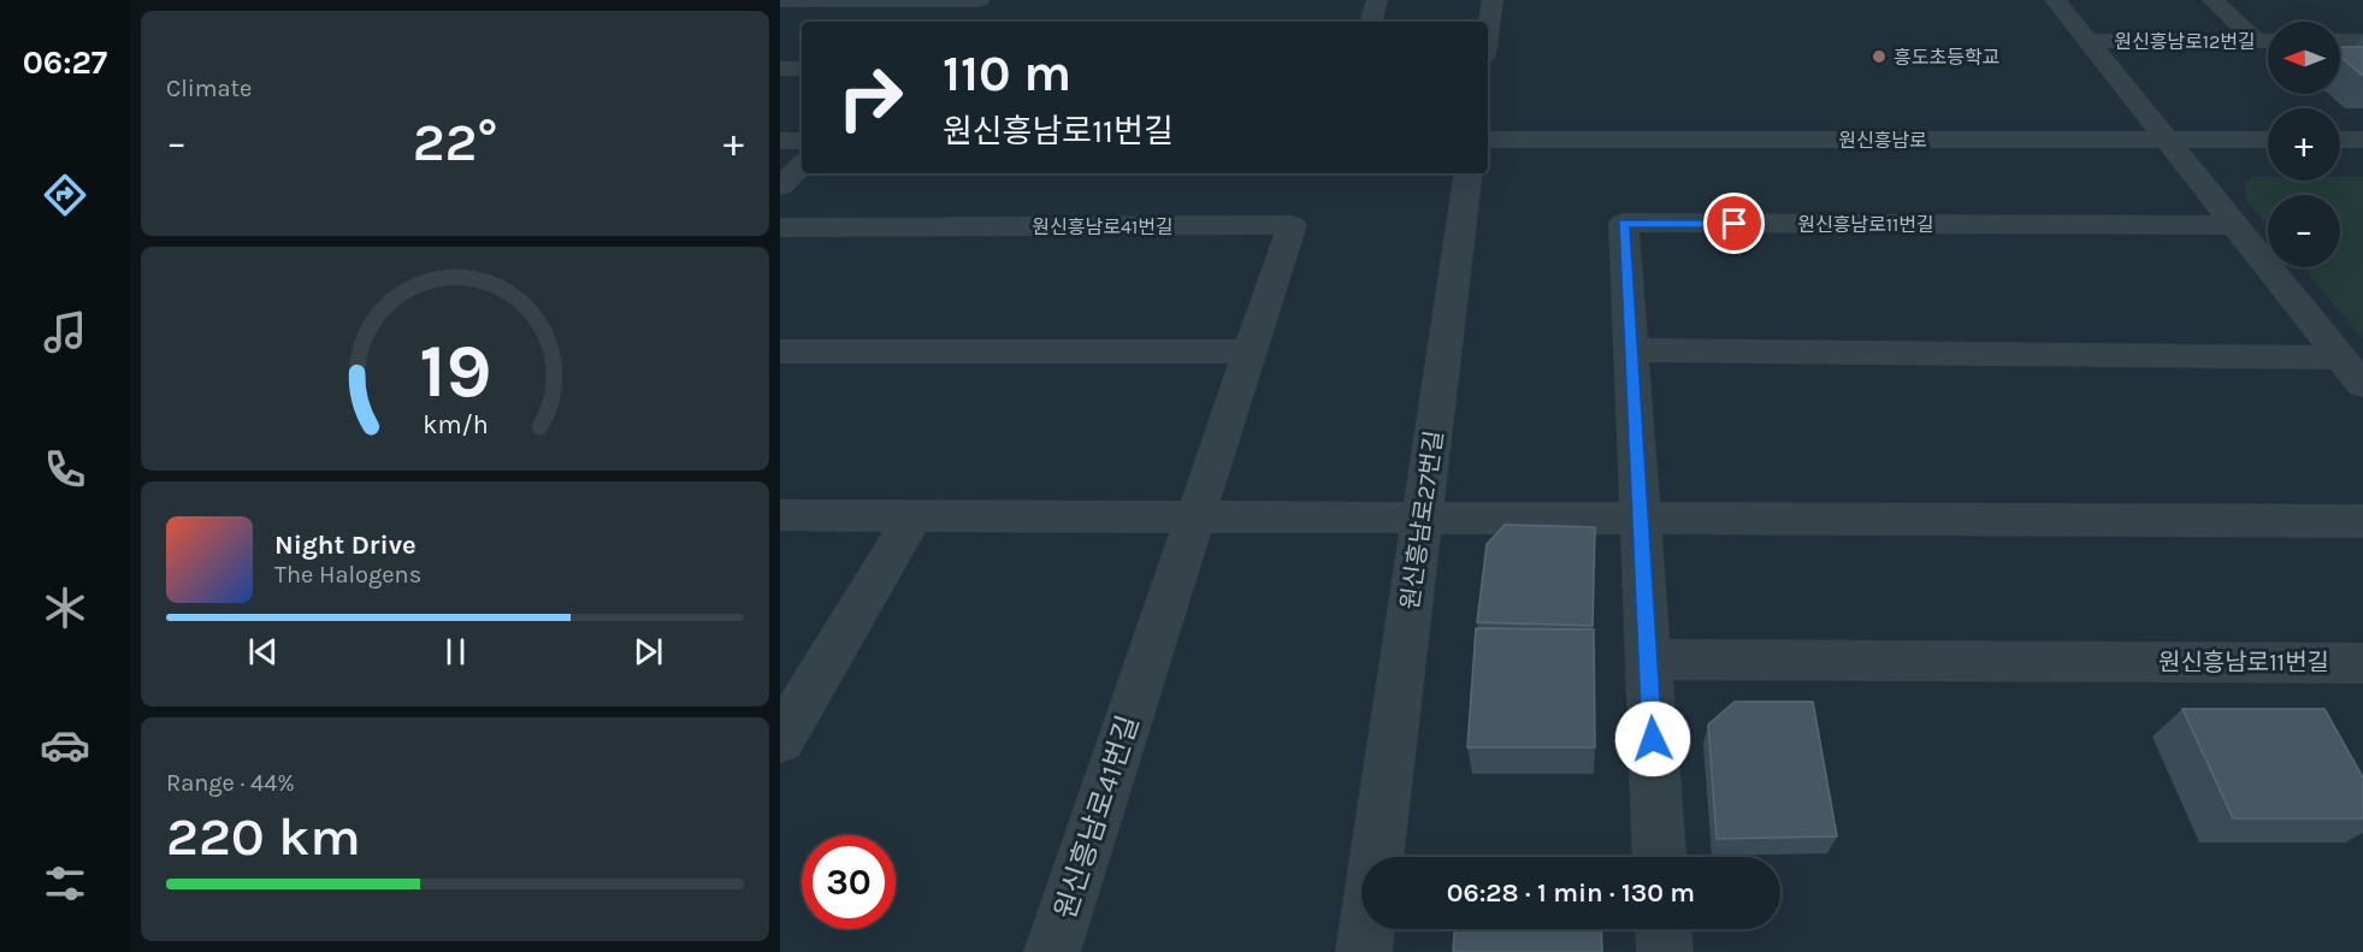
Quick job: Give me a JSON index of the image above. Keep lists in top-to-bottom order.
{
  "streets": {
    "street": [
      "원신흥남로12번길",
      "원신흥남로",
      "원신흥남로11번길",
      "원신흥남로41번길",
      "원신흥남로27번길"
    ]
  },
  "crossings": [
    ["원신흥남로12번길", "원신흥남로"]
  ],
  "places": ["흥도초등학교"],
  "north": "left",
  "page": {
    "tabs": "06:27",
    "tile": [
      "Climate",
      ["Range · 44%", "220 km"]
    ],
    "map_buttons": ["+", "−"],
    "turn": ["110 m", "원신흥남로11번길"],
    "heat": ["−", "22°", "+"],
    "song": ["Night Drive", "The Halogens"],
    "limit": "30",
    "trip": "06:28 · 1 min · 130 m",
    "gauge": ["19", "km/h"]
  }
}
